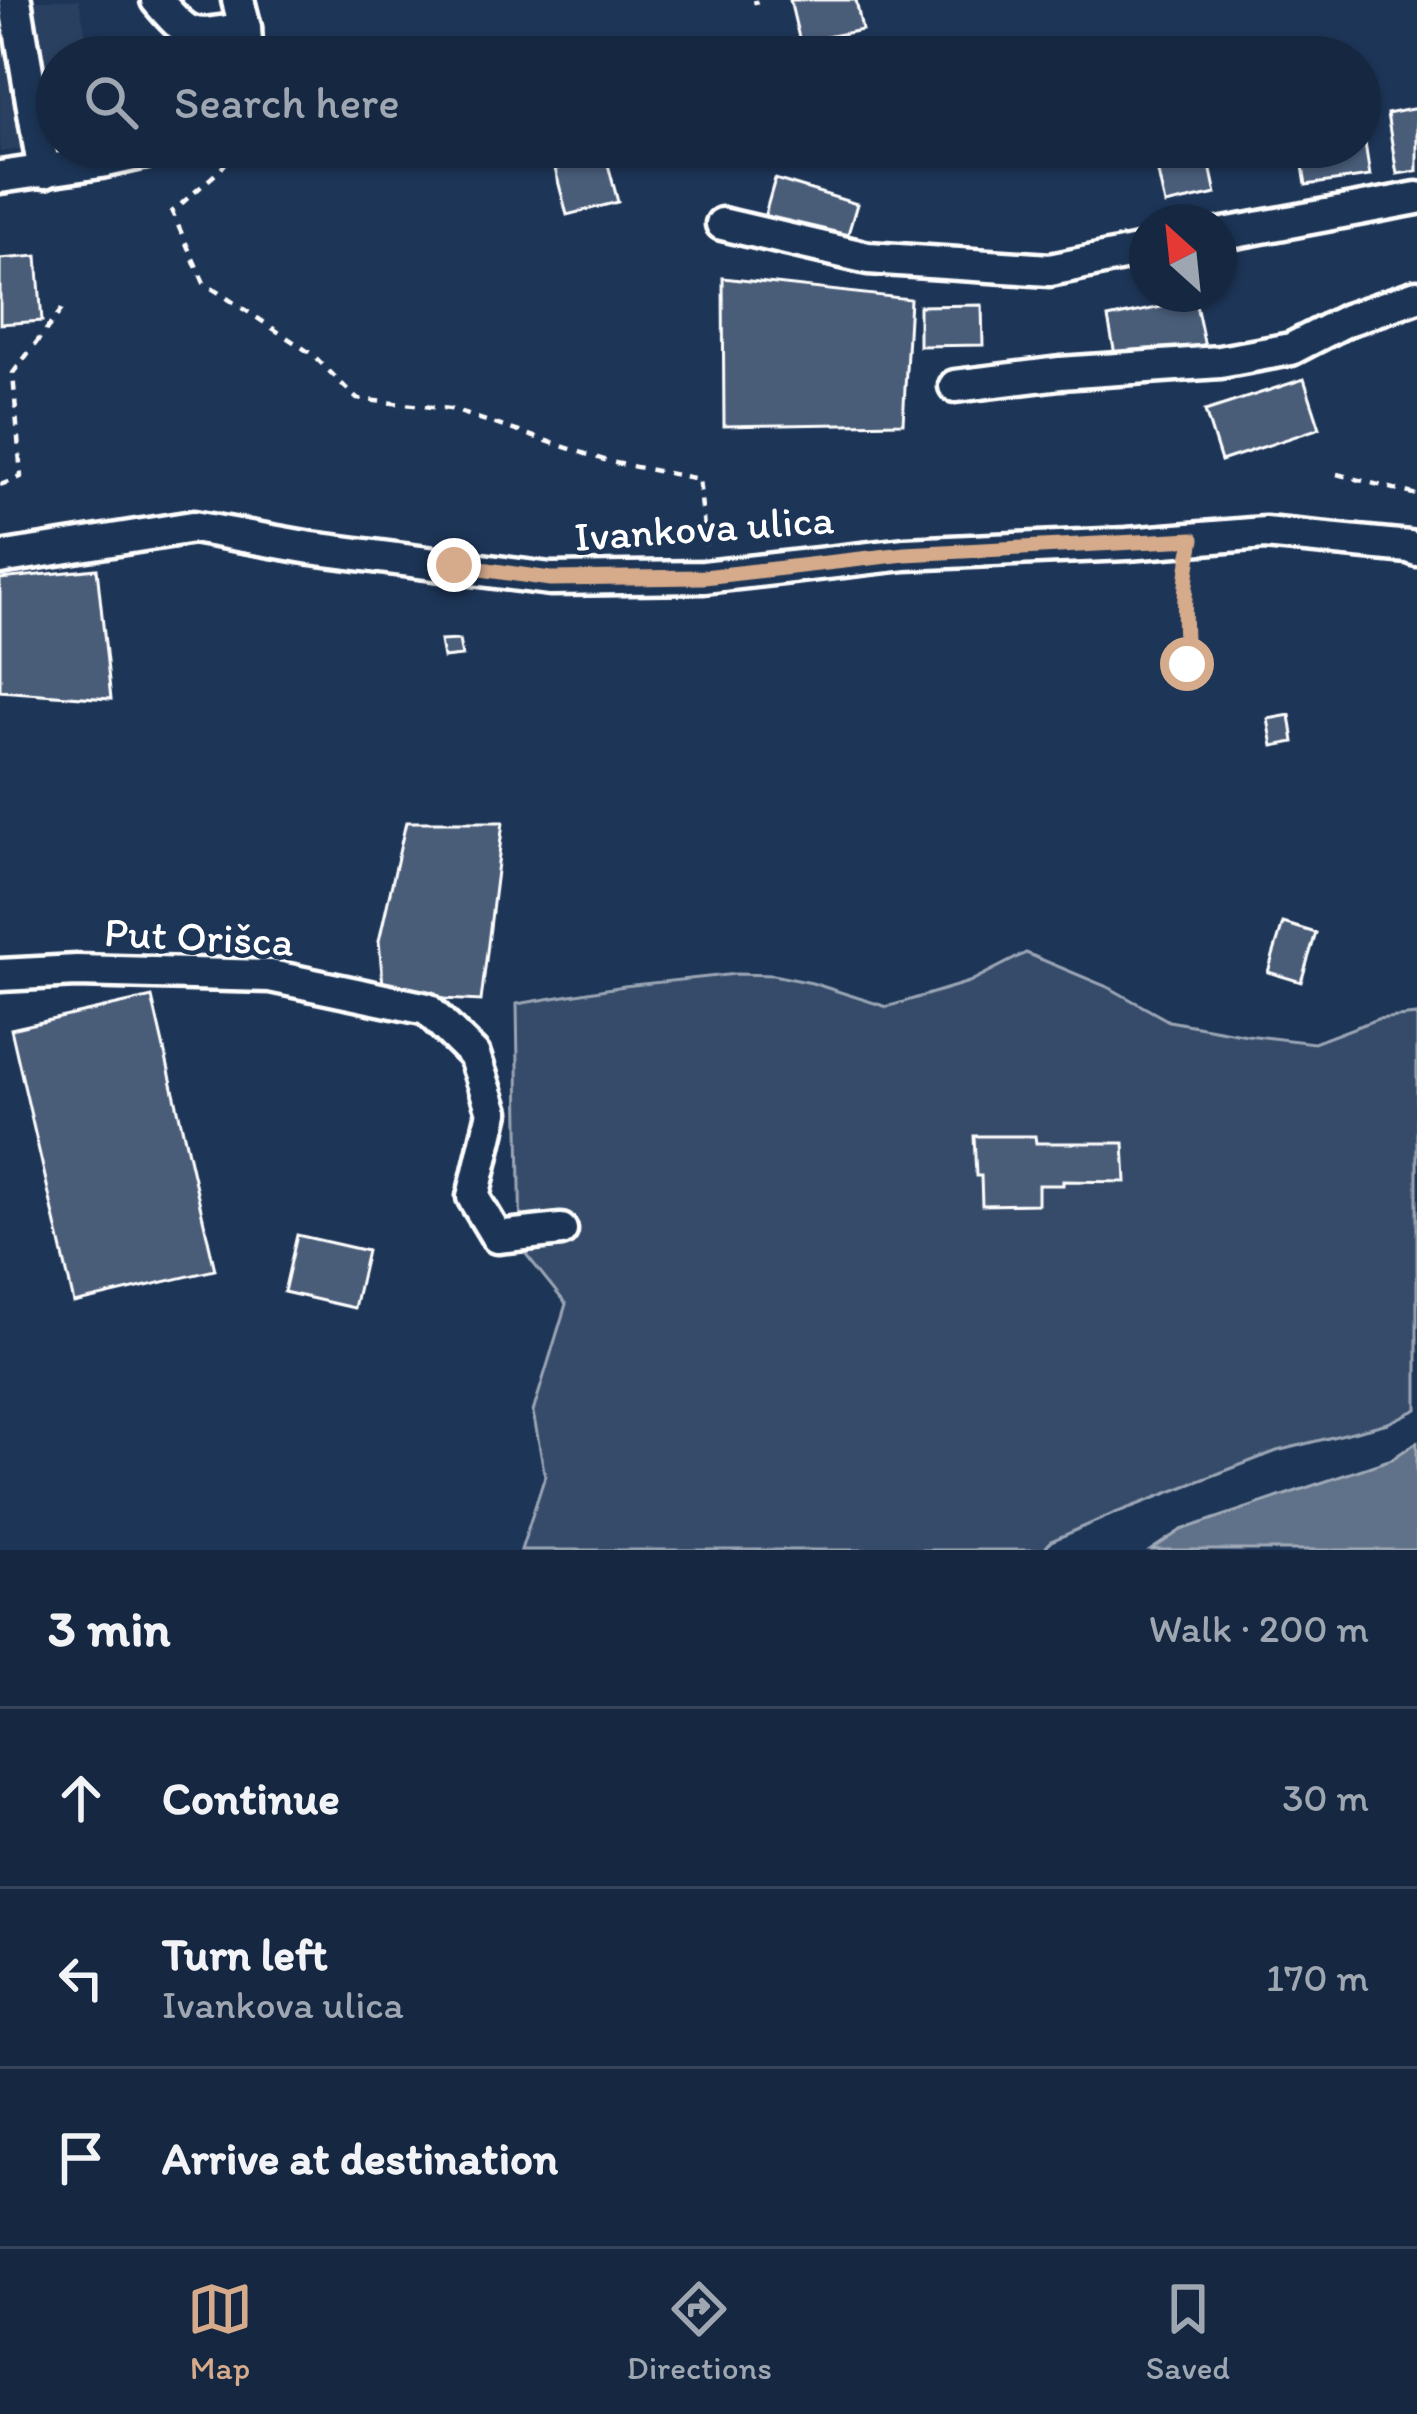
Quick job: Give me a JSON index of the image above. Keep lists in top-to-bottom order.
{
  "streets": {
    "street": ["Ivankova ulica", "Put Orišca"]
  },
  "north": "top left",
  "page": {
    "search": "Search here",
    "heading": ["3 min", "Walk · 200 m"],
    "list": [
      ["Continue", "30 m"],
      ["Turn left", "Ivankova ulica", "170 m"],
      "Arrive at destination"
    ],
    "nav": ["Map", "Directions", "Saved"]
  }
}
